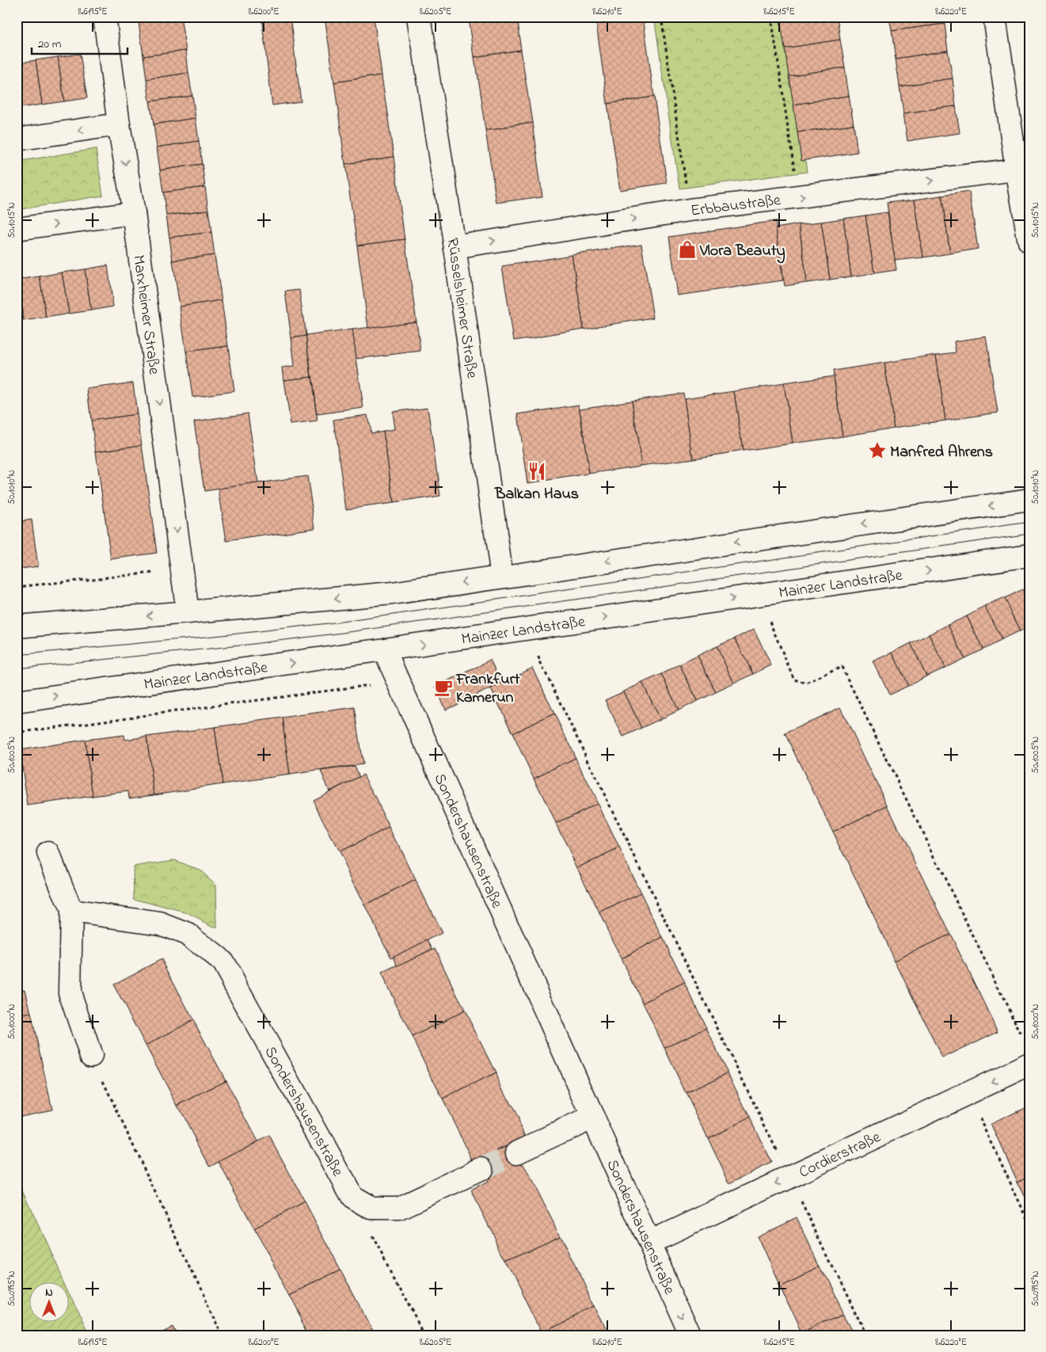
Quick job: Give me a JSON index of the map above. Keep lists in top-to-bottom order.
{
  "streets": {
    "street": [
      "Erbbaustraße",
      "Rüsselsheimer Straße",
      "Marxheimer Straße",
      "Mainzer Landstraße",
      "Sondershausenstraße",
      "Cordierstraße"
    ]
  },
  "crossings": [
    ["Erbbaustraße", "Rüsselsheimer Straße"],
    ["Mainzer Landstraße", "Sondershausenstraße"],
    ["Sondershausenstraße", "Cordierstraße"]
  ],
  "one_way": ["Erbbaustraße", "Marxheimer Straße", "Cordierstraße"],
  "places": {
    "shop": ["Vlora Beauty"],
    "place": ["Manfred Ahrens"],
    "restaurant": ["Balkan Haus"],
    "cafe": ["Frankfurt Kamerun"]
  },
  "scale_bar": "20 m",
  "north": "top",
  "coordinates": [
    "8.6195°E",
    "8.6200°E",
    "8.6205°E",
    "8.6210°E",
    "8.6215°E",
    "8.6220°E",
    "50.1015°N",
    "50.1010°N",
    "50.1005°N",
    "50.1000°N",
    "50.0995°N"
  ]
}
